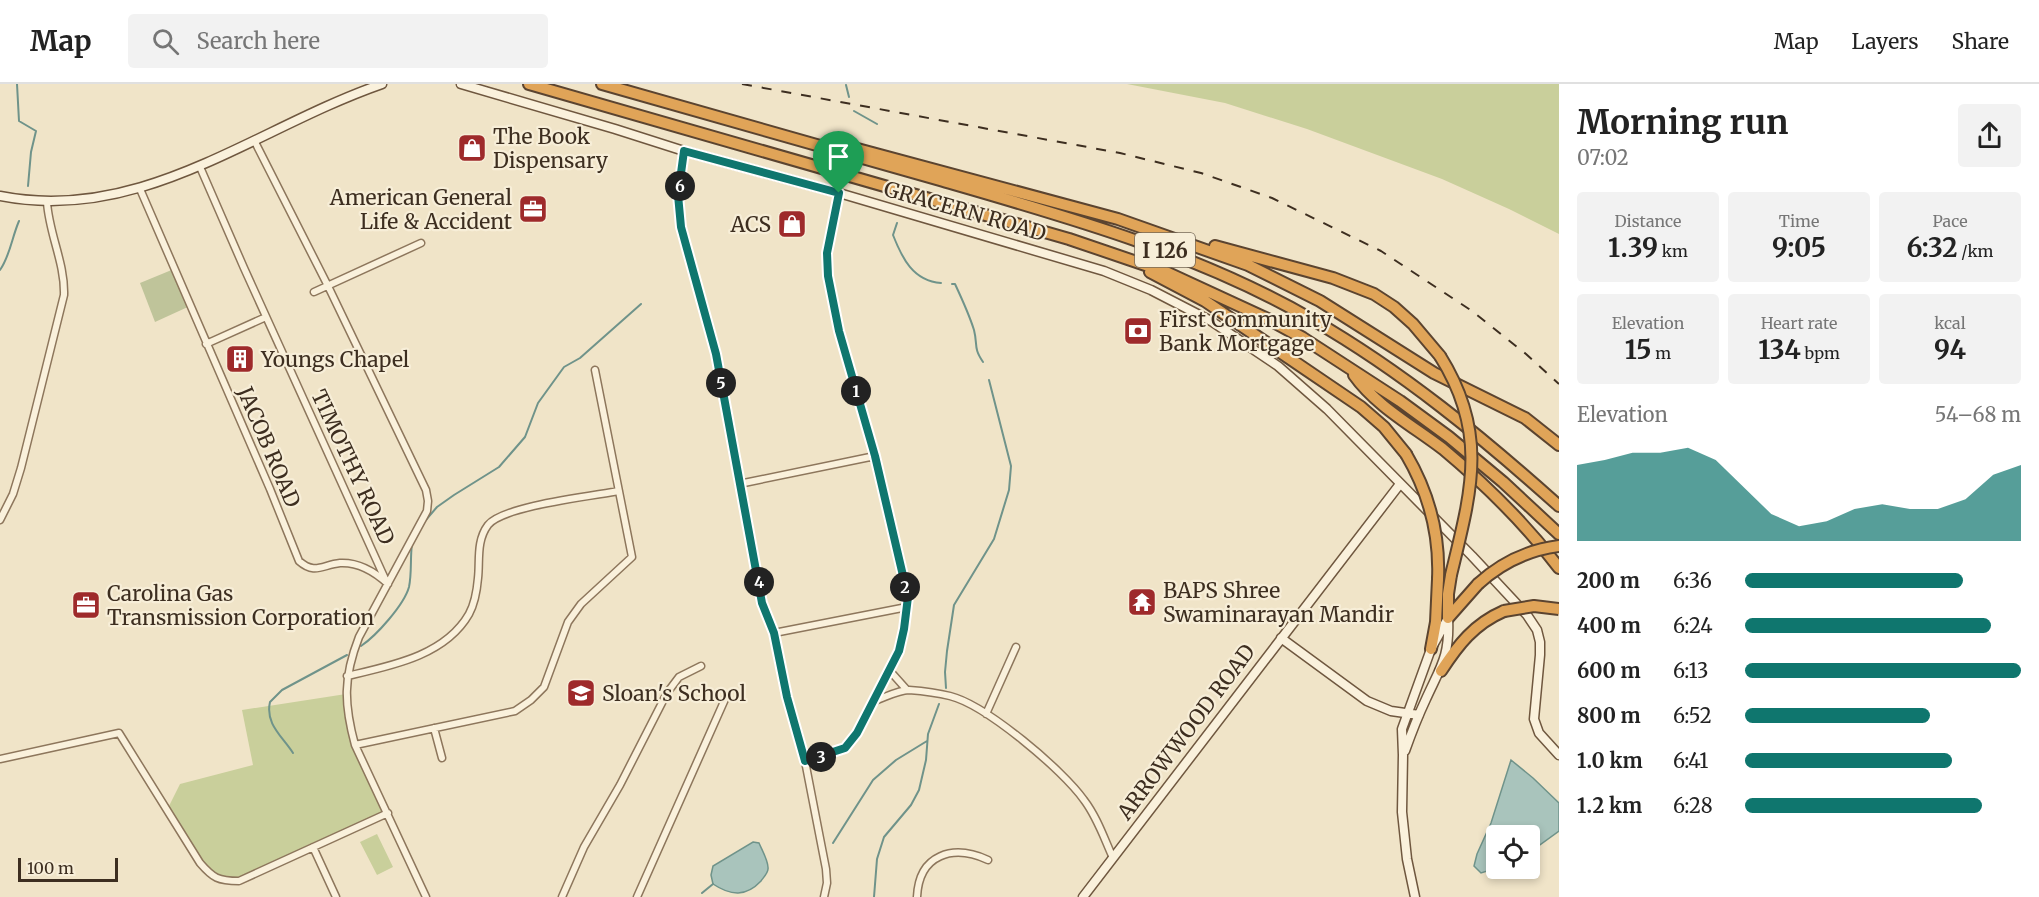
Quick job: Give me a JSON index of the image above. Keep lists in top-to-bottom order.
{
  "streets": {
    "highway": ["I 126"],
    "street": [
      "GRACERN ROAD",
      "JACOB ROAD",
      "TIMOTHY ROAD",
      "ARROWWOOD ROAD"
    ]
  },
  "crossings": [
    ["GRACERN ROAD", "ARROWWOOD ROAD"],
    ["JACOB ROAD", "TIMOTHY ROAD"]
  ],
  "places": {
    "shop": ["The Book Dispensary", "ACS"],
    "office": ["American General Life & Accident", "Carolina Gas Transmission Corporation"],
    "bank": ["First Community Bank Mortgage"],
    "building": ["Youngs Chapel"],
    "temple": ["BAPS Shree Swaminarayan Mandir"],
    "school or university": ["Sloan's School"]
  },
  "scale_bar": "100 m",
  "page": {
    "header": "Map",
    "search": "Search here",
    "nav": ["Map", "Layers", "Share"],
    "heading": ["Morning run", "07:02"],
    "pins": [
      "6",
      "5",
      "1",
      "4",
      "2",
      "3"
    ],
    "stats": [
      ["Distance", "1.39 km"],
      ["Time", "9:05"],
      ["Pace", "6:32 /km"],
      ["Elevation", "15 m"],
      ["Heart rate", "134 bpm"],
      ["kcal", "94"]
    ],
    "chart": ["Elevation", "54–68 m"],
    "list": [
      {
        "name": "200 m",
        "note": "6:36"
      },
      {
        "name": "400 m",
        "note": "6:24"
      },
      {
        "name": "600 m",
        "note": "6:13"
      },
      {
        "name": "800 m",
        "note": "6:52"
      },
      {
        "name": "1.0 km",
        "note": "6:41"
      },
      {
        "name": "1.2 km",
        "note": "6:28"
      }
    ],
    "scale": "100 m"
  }
}
